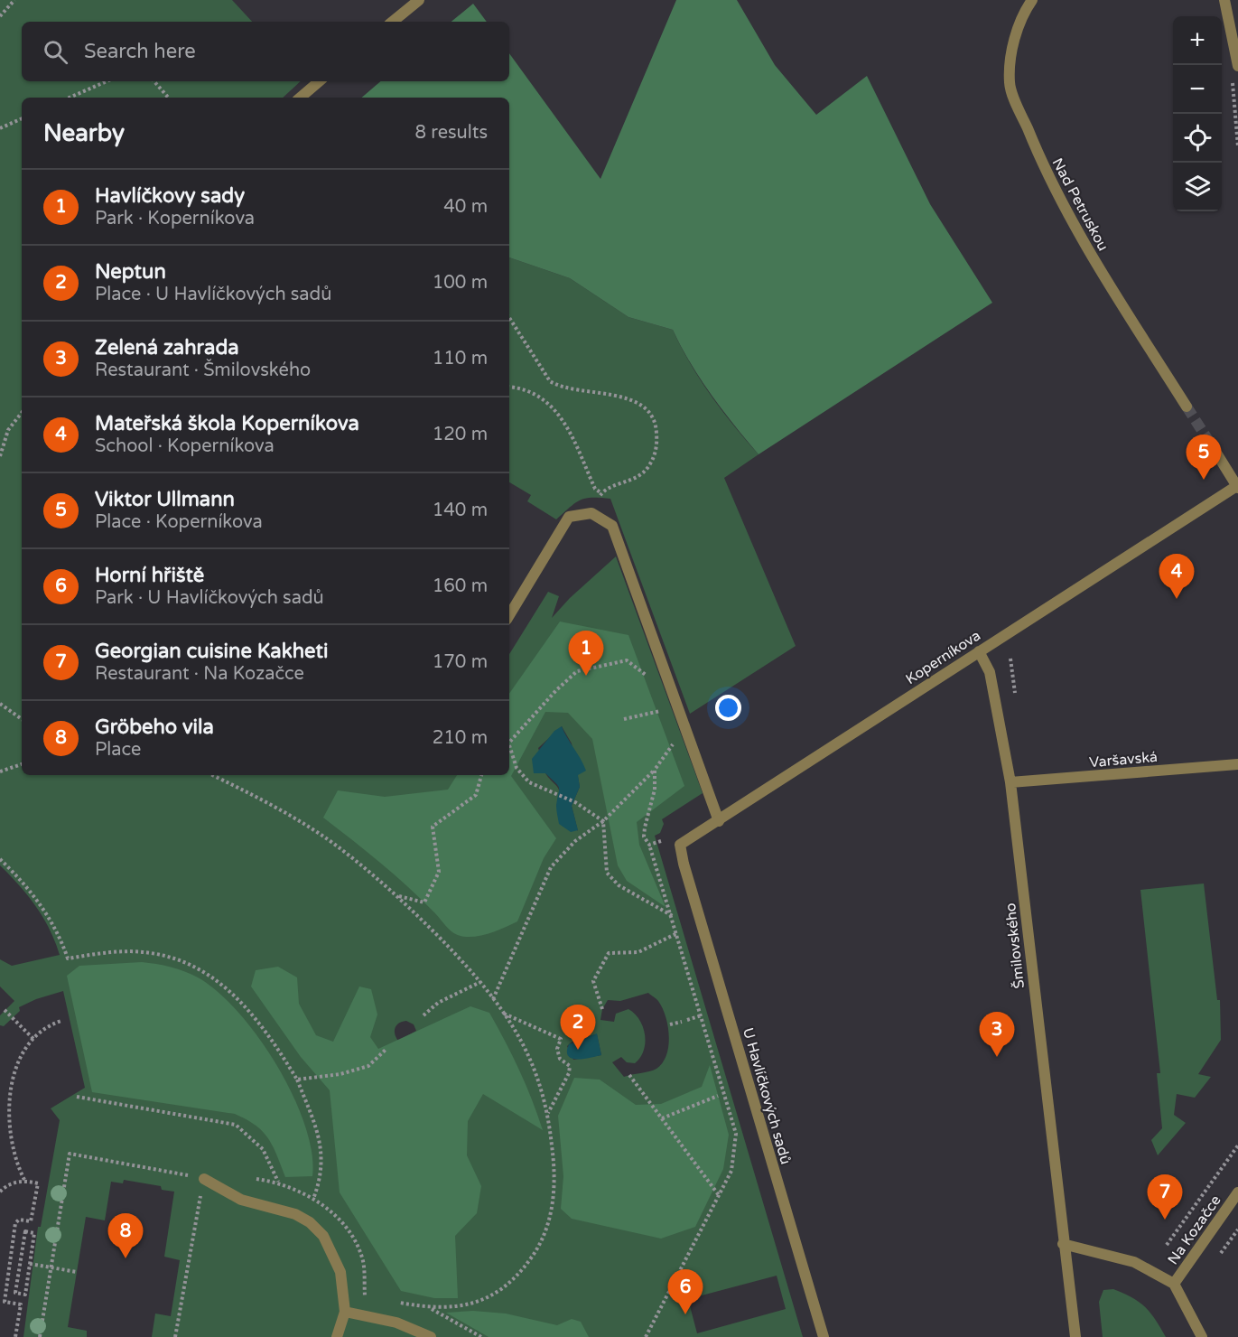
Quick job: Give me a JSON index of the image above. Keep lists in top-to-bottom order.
{
  "streets": {
    "street": [
      "Nad Petruskou",
      "Koperníkova",
      "Varšavská",
      "Šmilovského",
      "U Havlíčkových sadů",
      "Na Kozačce"
    ]
  },
  "crossings": [
    ["Koperníkova", "Šmilovského"],
    ["Koperníkova", "U Havlíčkových sadů"],
    ["Varšavská", "Šmilovského"]
  ],
  "page": {
    "map_buttons": ["+", "−"],
    "search": "Search here",
    "heading": ["Nearby", "8 results"],
    "list": [
      {
        "mark": "1",
        "name": "Havlíčkovy sady",
        "note": "Park · Koperníkova",
        "value": "40 m"
      },
      {
        "mark": "2",
        "name": "Neptun",
        "note": "Place · U Havlíčkových sadů",
        "value": "100 m"
      },
      {
        "mark": "3",
        "name": "Zelená zahrada",
        "note": "Restaurant · Šmilovského",
        "value": "110 m"
      },
      {
        "mark": "4",
        "name": "Mateřská škola Koperníkova",
        "note": "School · Koperníkova",
        "value": "120 m"
      },
      {
        "mark": "5",
        "name": "Viktor Ullmann",
        "note": "Place · Koperníkova",
        "value": "140 m"
      },
      {
        "mark": "6",
        "name": "Horní hřiště",
        "note": "Park · U Havlíčkových sadů",
        "value": "160 m"
      },
      {
        "mark": "7",
        "name": "Georgian cuisine Kakheti",
        "note": "Restaurant · Na Kozačce",
        "value": "170 m"
      },
      {
        "mark": "8",
        "name": "Gröbeho vila",
        "note": "Place",
        "value": "210 m"
      }
    ],
    "pins": [
      "5",
      "4",
      "1",
      "2",
      "3",
      "7",
      "8",
      "6"
    ]
  }
}
